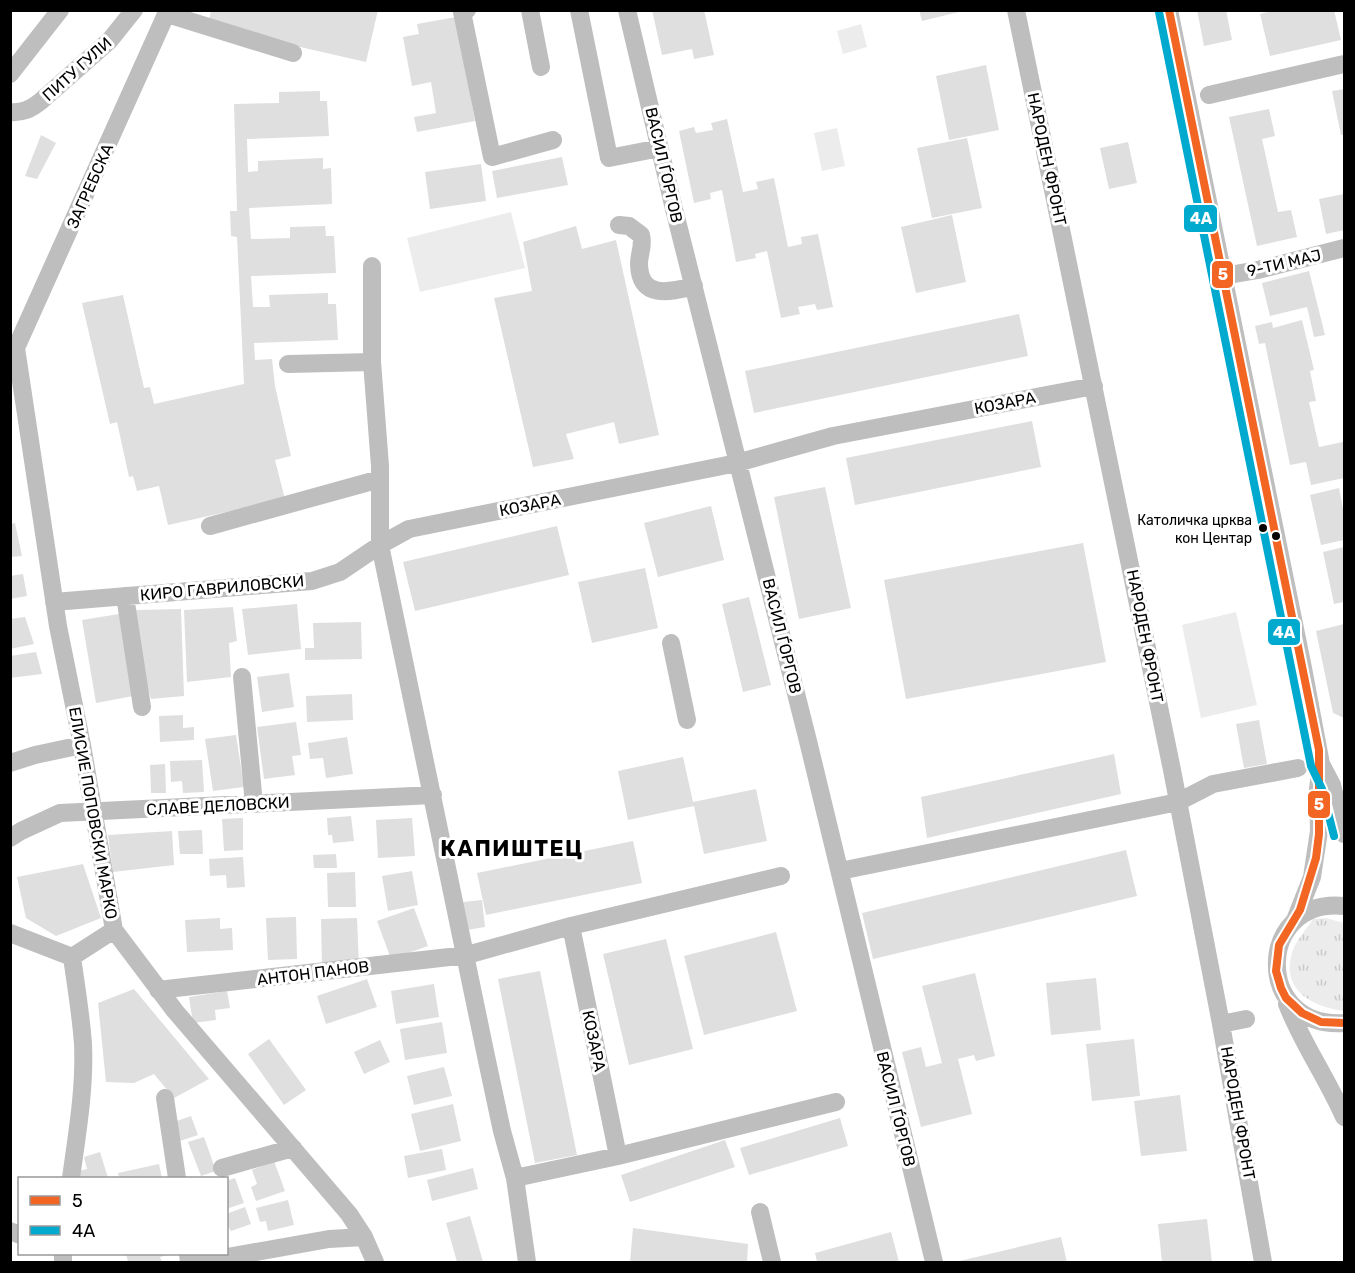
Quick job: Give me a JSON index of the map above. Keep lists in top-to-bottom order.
{
  "streets": {
    "street": [
      "ПИТУ ГУЛИ",
      "НАРОДЕН ФРОНТ",
      "ВАСИЛ ЃОРГОВ",
      "ЗАГРЕБСКА",
      "9-ТИ МАЈ",
      "КОЗАРА",
      "КИРО ГАВРИЛОВСКИ",
      "СЛАВЕ ДЕЛОВСКИ",
      "ЕЛИСИЕ ПОПОВСКИ МАРКО",
      "АНТОН ПАНОВ"
    ]
  },
  "crossings": [
    ["НАРОДЕН ФРОНТ", "КОЗАРА"],
    ["ВАСИЛ ЃОРГОВ", "КОЗАРА"],
    ["ЗАГРЕБСКА", "ЕЛИСИЕ ПОПОВСКИ МАРКО"],
    ["КОЗАРА", "КИРО ГАВРИЛОВСКИ"],
    ["КИРО ГАВРИЛОВСКИ", "ЕЛИСИЕ ПОПОВСКИ МАРКО"],
    ["СЛАВЕ ДЕЛОВСКИ", "ЕЛИСИЕ ПОПОВСКИ МАРКО"],
    ["ЕЛИСИЕ ПОПОВСКИ МАРКО", "АНТОН ПАНОВ"]
  ],
  "districts": ["КАПИШТЕЦ"],
  "places": ["Католичка црква кон Центар"],
  "lines": ["transit line 5", "transit line 4A"],
  "legend": ["5", "4A"]
}
